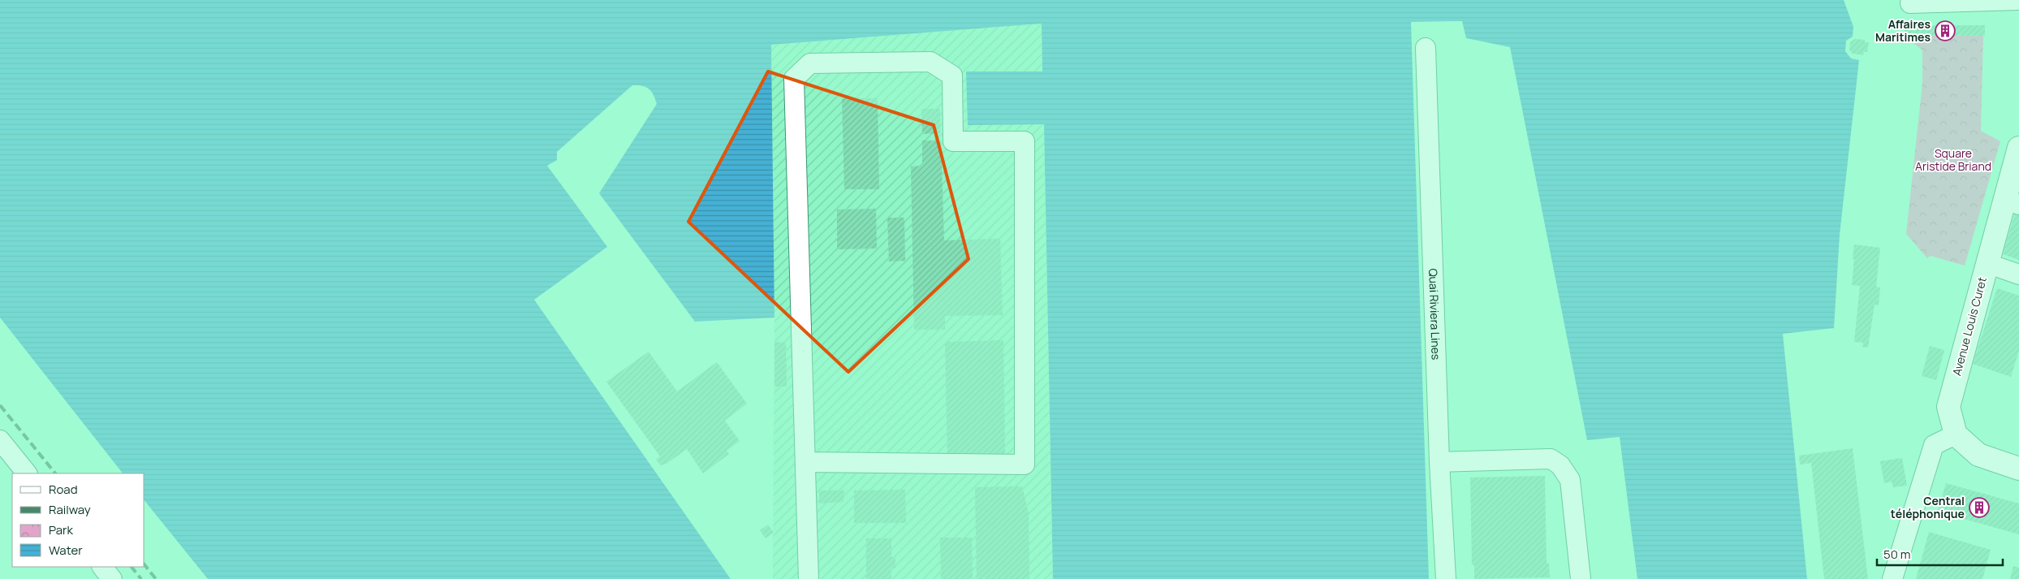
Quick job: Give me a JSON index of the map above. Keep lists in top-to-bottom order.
{
  "streets": {
    "main road": ["Avenue Louis Curet"],
    "street": ["Quai Riviera Lines"]
  },
  "parks": ["Square Aristide Briand"],
  "places": {
    "building": ["Affaires Maritimes", "Central téléphonique"]
  },
  "legend": [
    "Road",
    "Railway",
    "Park",
    "Water"
  ],
  "scale_bar": "50 m"
}
